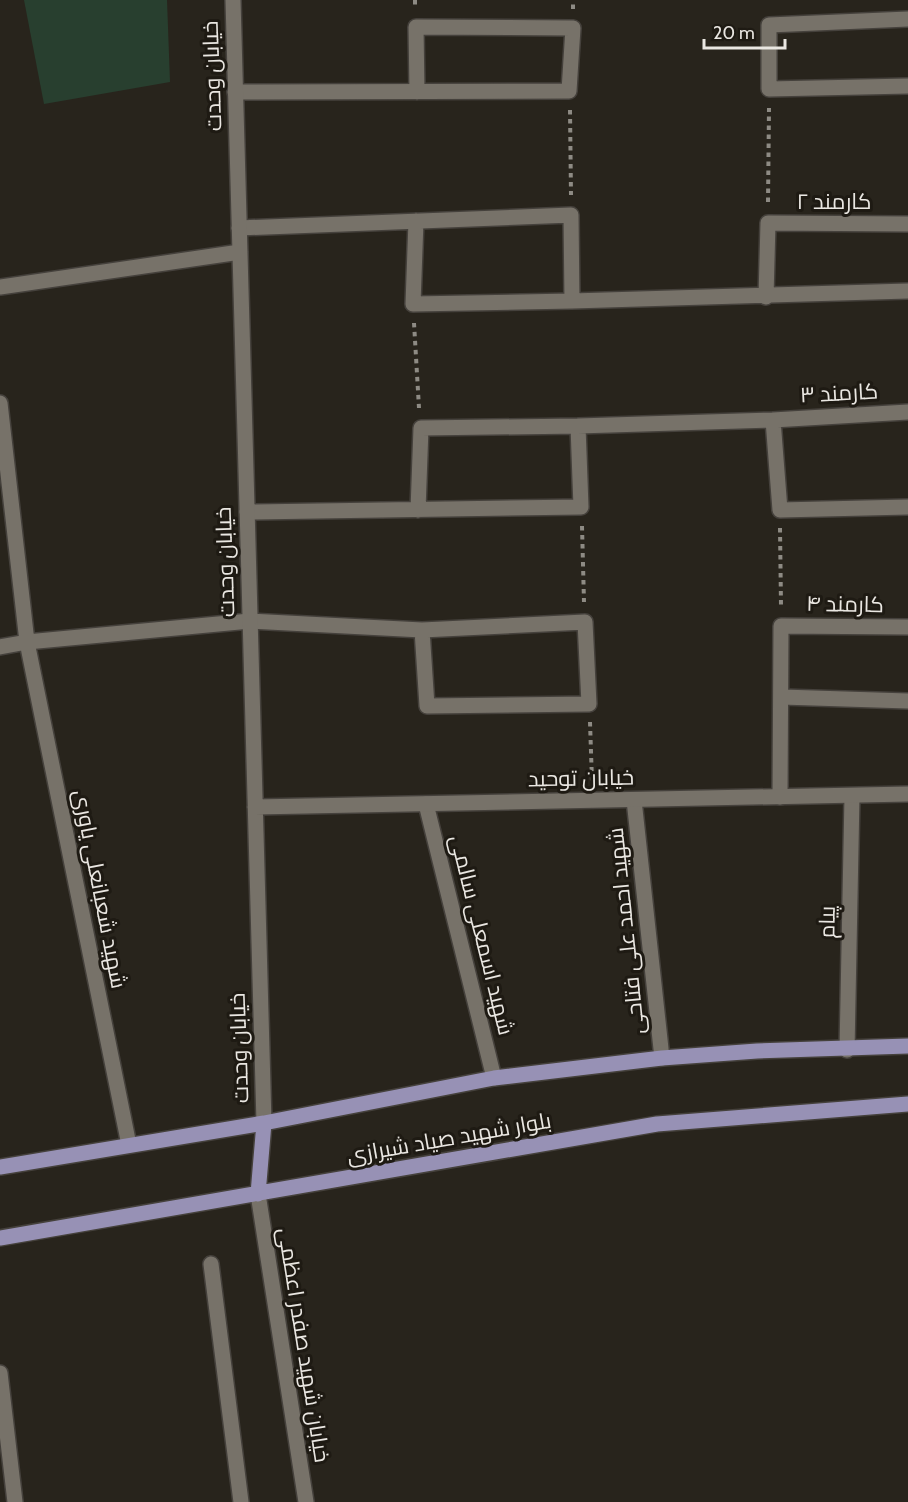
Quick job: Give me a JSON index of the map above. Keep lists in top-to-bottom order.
{
  "streets": {
    "main road": ["بلوار شهید صیاد شیرازی"],
    "street": [
      "خیابان وحدت",
      "کارمند ۲",
      "کارمند ۳",
      "کارمند ۴",
      "خیابان توحید",
      "شهید شعبانعلی یاوری",
      "پیام",
      "شهید احمد علی فتاحی",
      "شهید اسمعلی سالمی",
      "خیابان شهید صفدر اعظمی"
    ]
  },
  "crossings": [
    ["خیابان وحدت", "خیابان توحید"],
    ["خیابان توحید", "پیام"],
    ["خیابان توحید", "شهید احمد علی فتاحی"],
    ["خیابان توحید", "شهید اسمعلی سالمی"],
    ["بلوار شهید صیاد شیرازی", "خیابان شهید صفدر اعظمی"]
  ],
  "scale_bar": "20 m"
}
